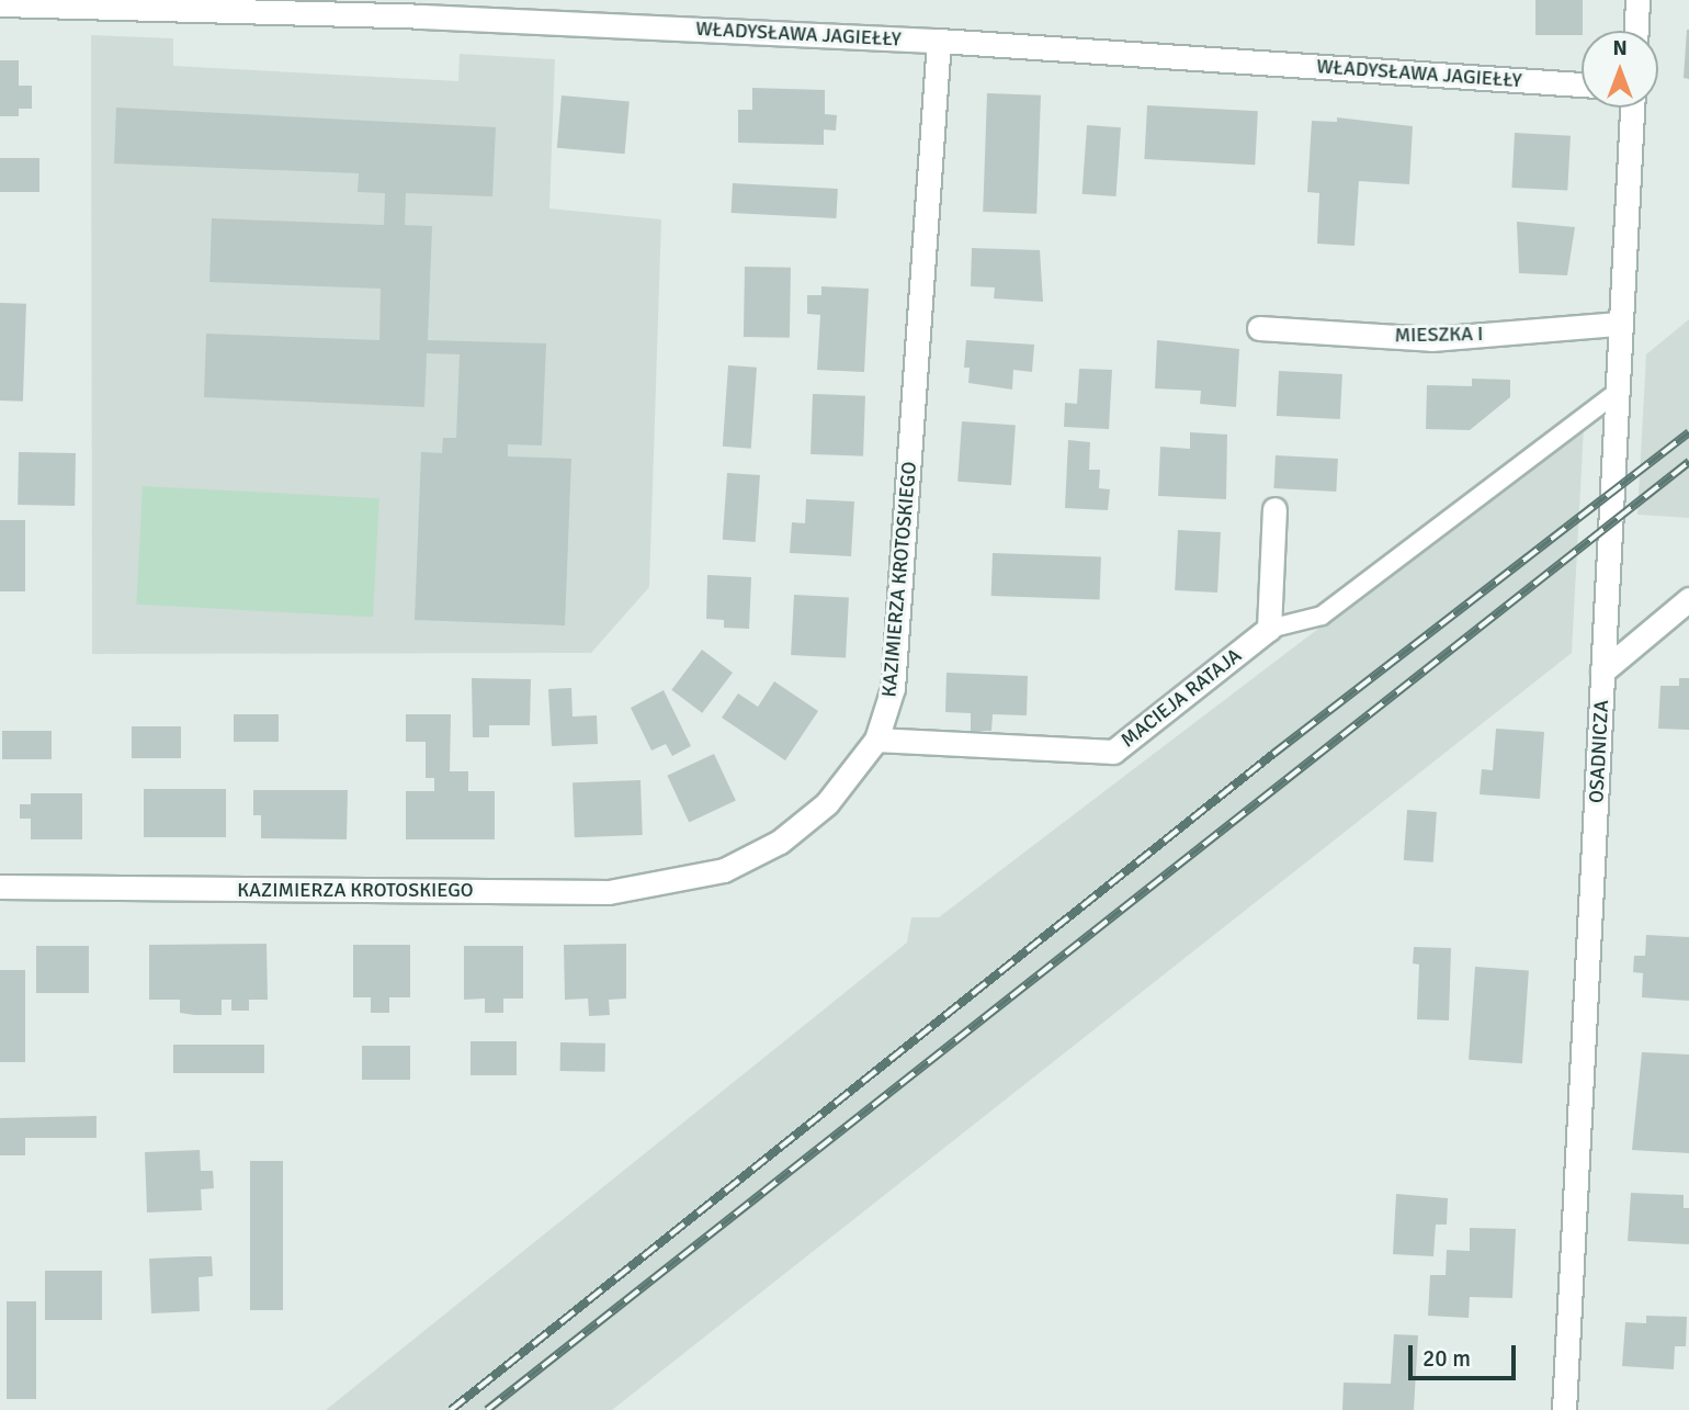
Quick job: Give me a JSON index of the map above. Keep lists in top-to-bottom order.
{
  "streets": {
    "street": [
      "WŁADYSŁAWA JAGIEŁŁY",
      "MIESZKA I",
      "KAZIMIERZA KROTOSKIEGO",
      "MACIEJA RATAJA",
      "OSADNICZA"
    ]
  },
  "crossings": [
    ["WŁADYSŁAWA JAGIEŁŁY", "KAZIMIERZA KROTOSKIEGO"],
    ["MIESZKA I", "OSADNICZA"],
    ["KAZIMIERZA KROTOSKIEGO", "MACIEJA RATAJA"]
  ],
  "scale_bar": "20 m",
  "north": "top"
}
